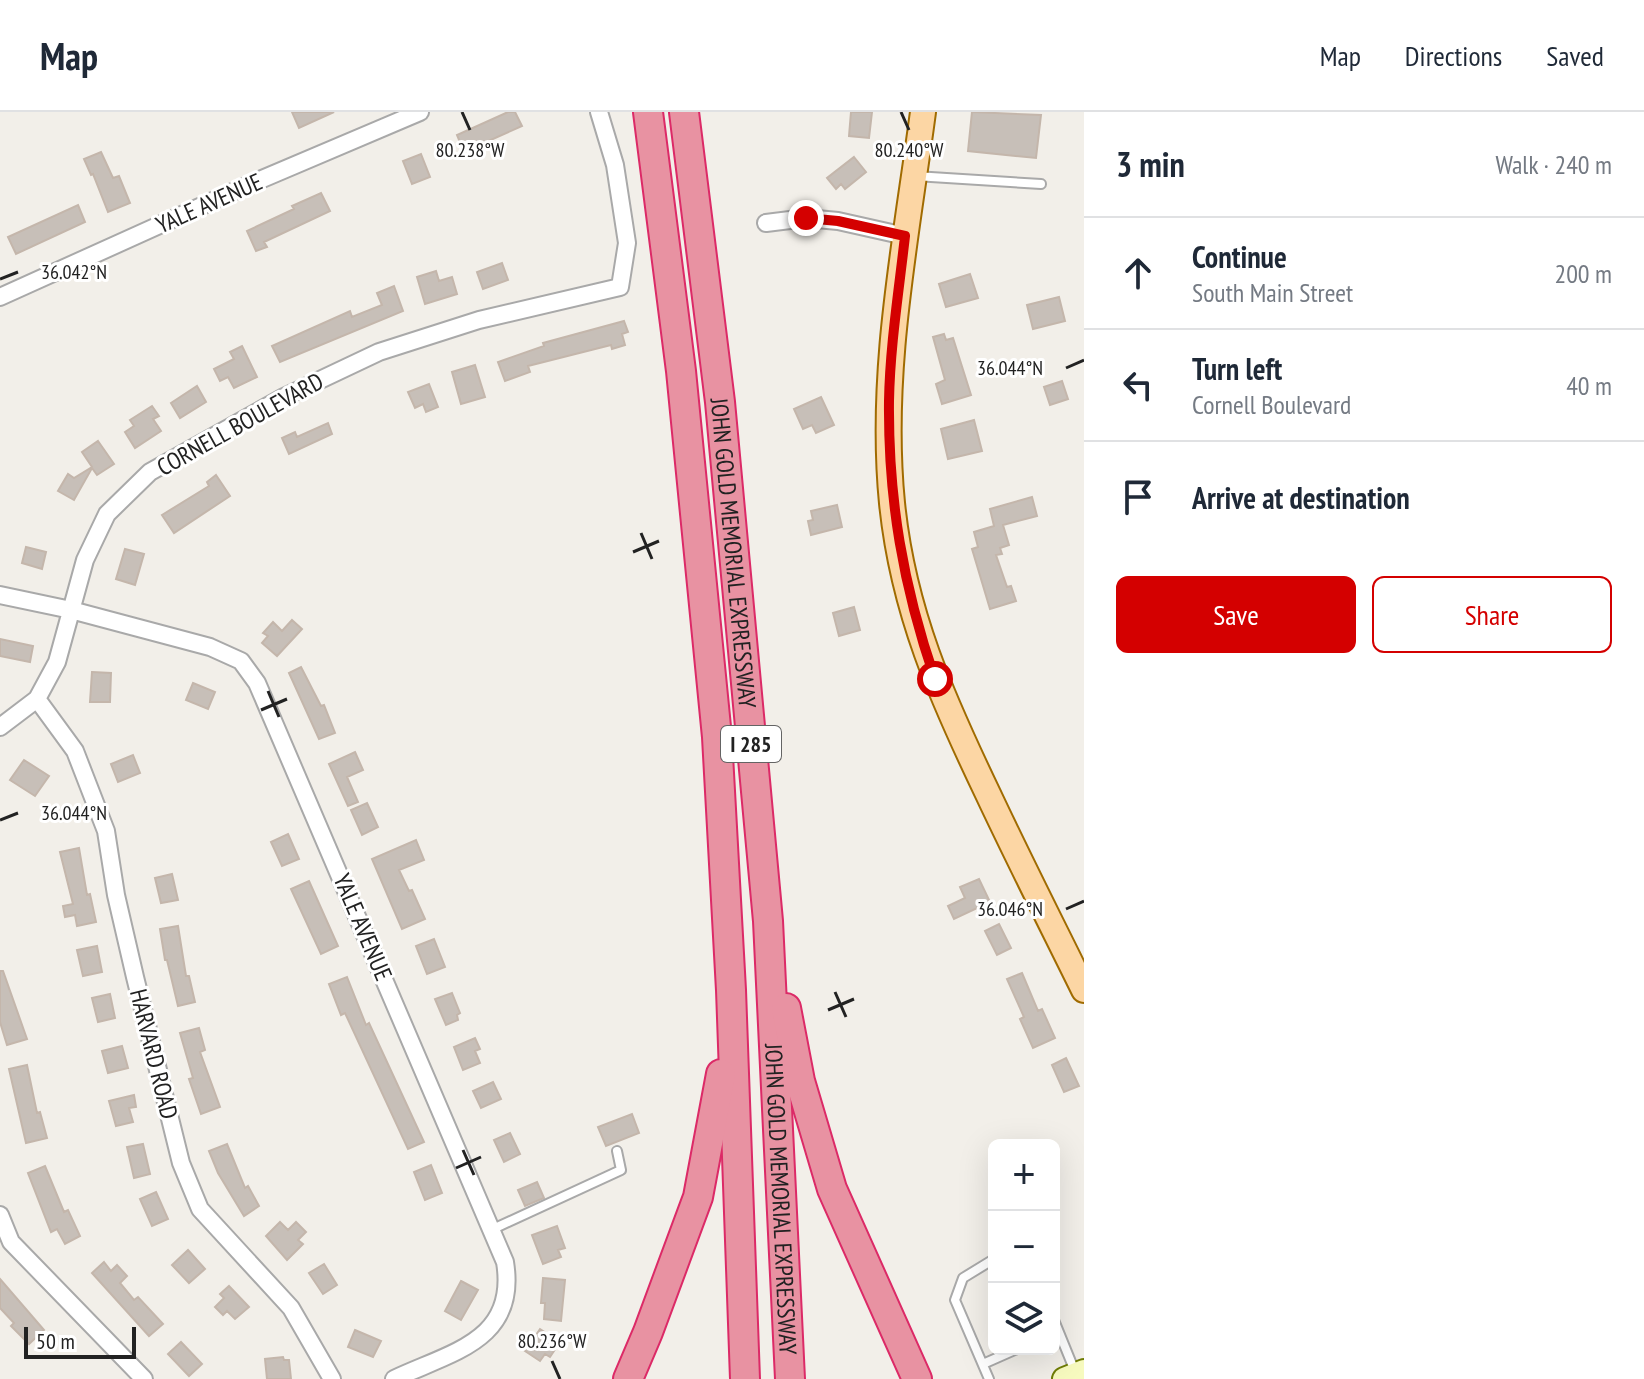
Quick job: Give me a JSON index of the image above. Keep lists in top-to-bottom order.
{
  "streets": {
    "highway": ["JOHN GOLD MEMORIAL EXPRESSWAY", "I 285"],
    "street": ["YALE AVENUE", "CORNELL BOULEVARD", "HARVARD ROAD"]
  },
  "crossings": [
    ["YALE AVENUE", "CORNELL BOULEVARD"],
    ["CORNELL BOULEVARD", "HARVARD ROAD"]
  ],
  "scale_bar": "50 m",
  "page": {
    "header": "Map",
    "nav": ["Map", "Directions", "Saved"],
    "heading": ["3 min", "Walk · 240 m"],
    "list": [
      ["Continue", "South Main Street", "200 m"],
      ["Turn left", "Cornell Boulevard", "40 m"],
      "Arrive at destination"
    ],
    "buttons": ["Save", "Share"],
    "map_buttons": ["+", "−"],
    "scale": "50 m"
  },
  "coordinates": [
    "80.238°W",
    "80.240°W",
    "36.042°N",
    "36.044°N",
    "36.046°N",
    "80.236°W"
  ]
}
